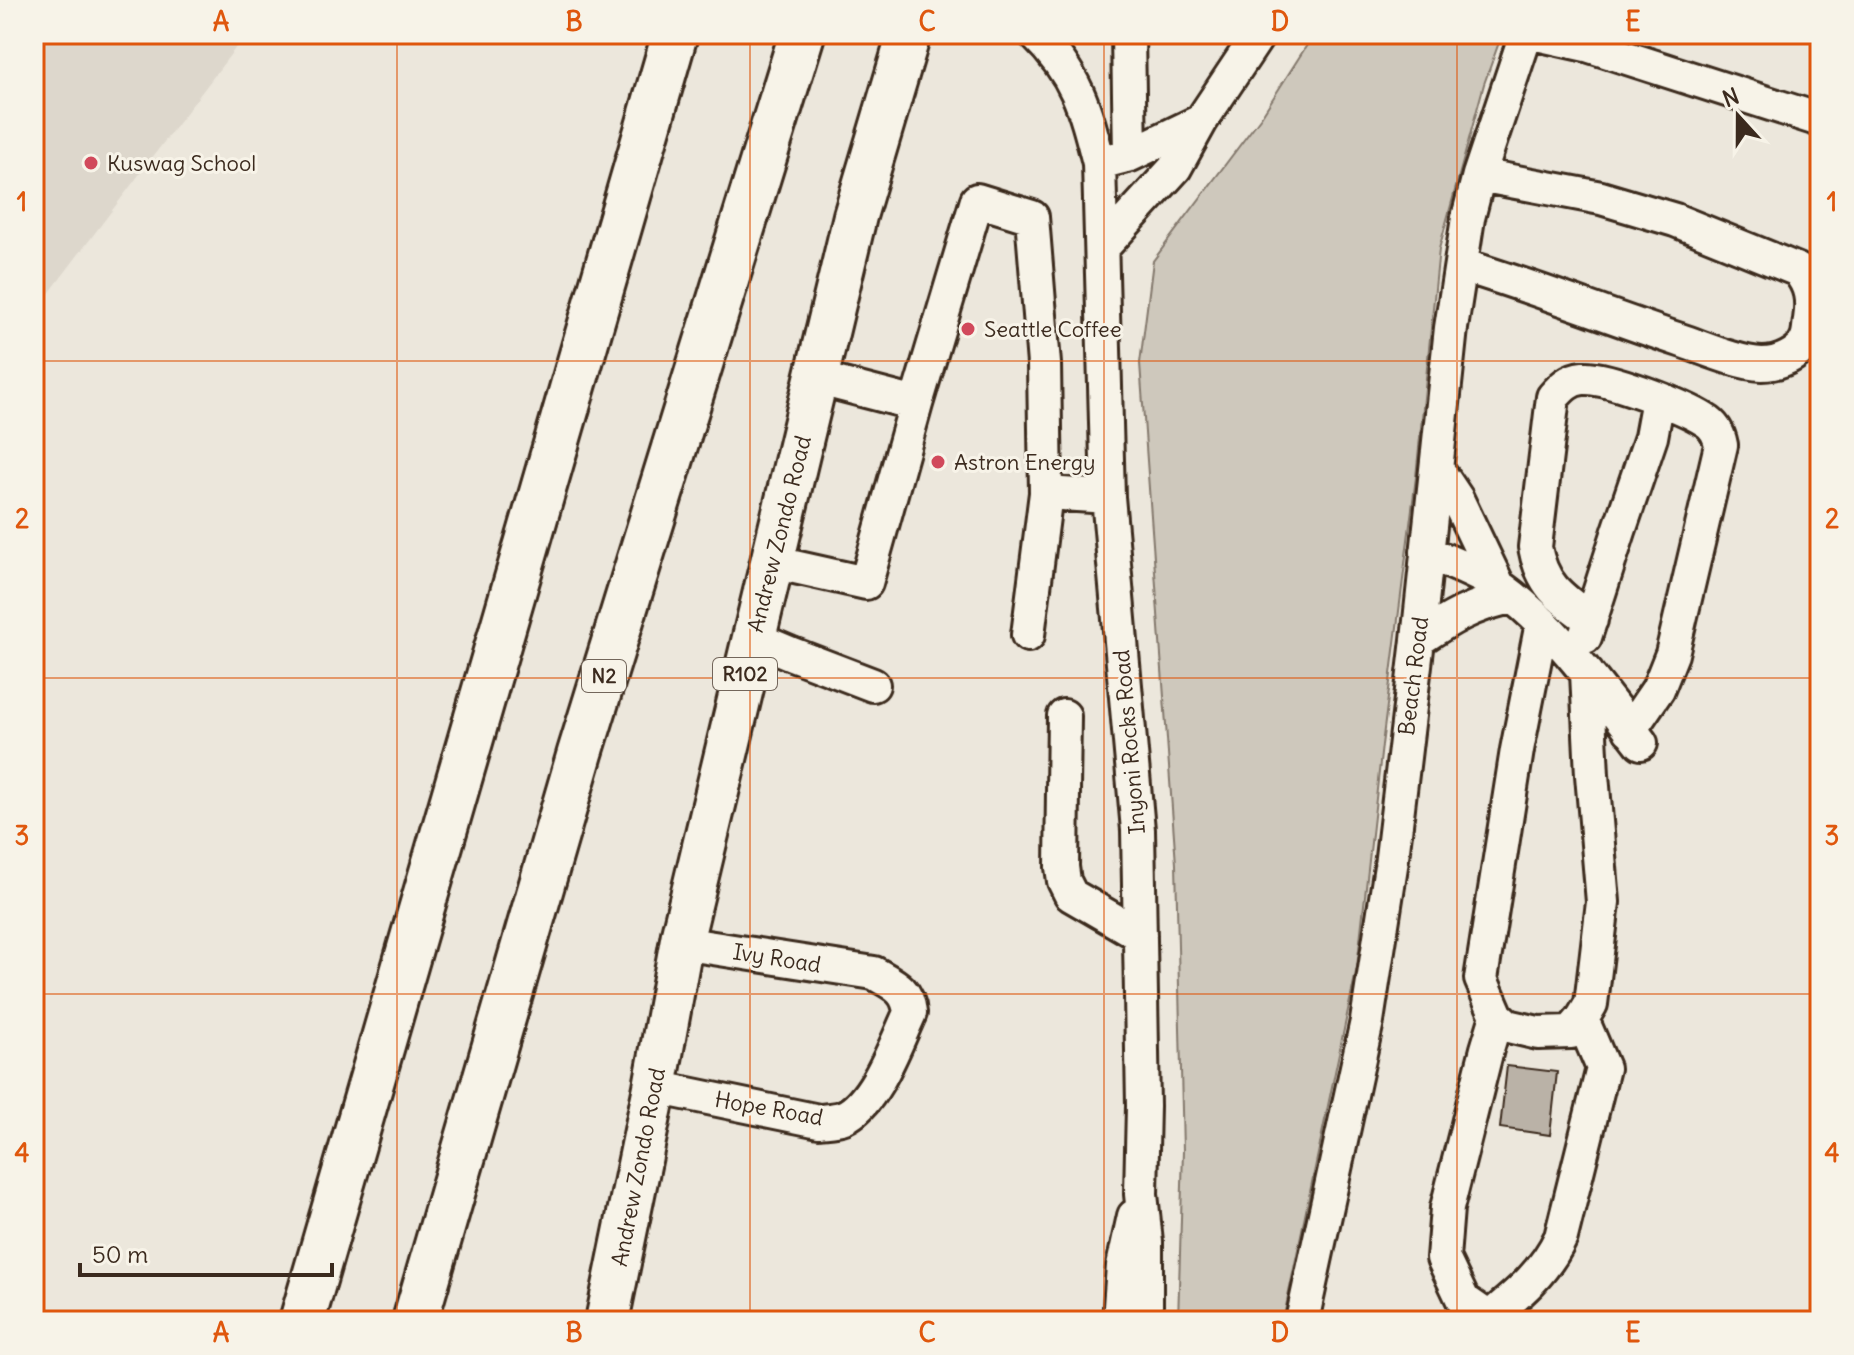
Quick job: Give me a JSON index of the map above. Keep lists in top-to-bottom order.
{
  "streets": {
    "highway": ["N2"],
    "main road": ["Andrew Zondo Road", "R102"],
    "street": [
      "Beach Road",
      "Inyoni Rocks Road",
      "Ivy Road",
      "Hope Road"
    ]
  },
  "crossings": [
    ["Andrew Zondo Road", "Ivy Road"],
    ["Andrew Zondo Road", "Hope Road"],
    ["Ivy Road", "Hope Road"]
  ],
  "places": ["Kuswag School", "Seattle Coffee", "Astron Energy"],
  "scale_bar": "50 m",
  "north": "top",
  "grid": {
    "columns": [
      "A",
      "B",
      "C",
      "D",
      "E"
    ],
    "rows": [
      "1",
      "2",
      "3",
      "4"
    ]
  }
}
